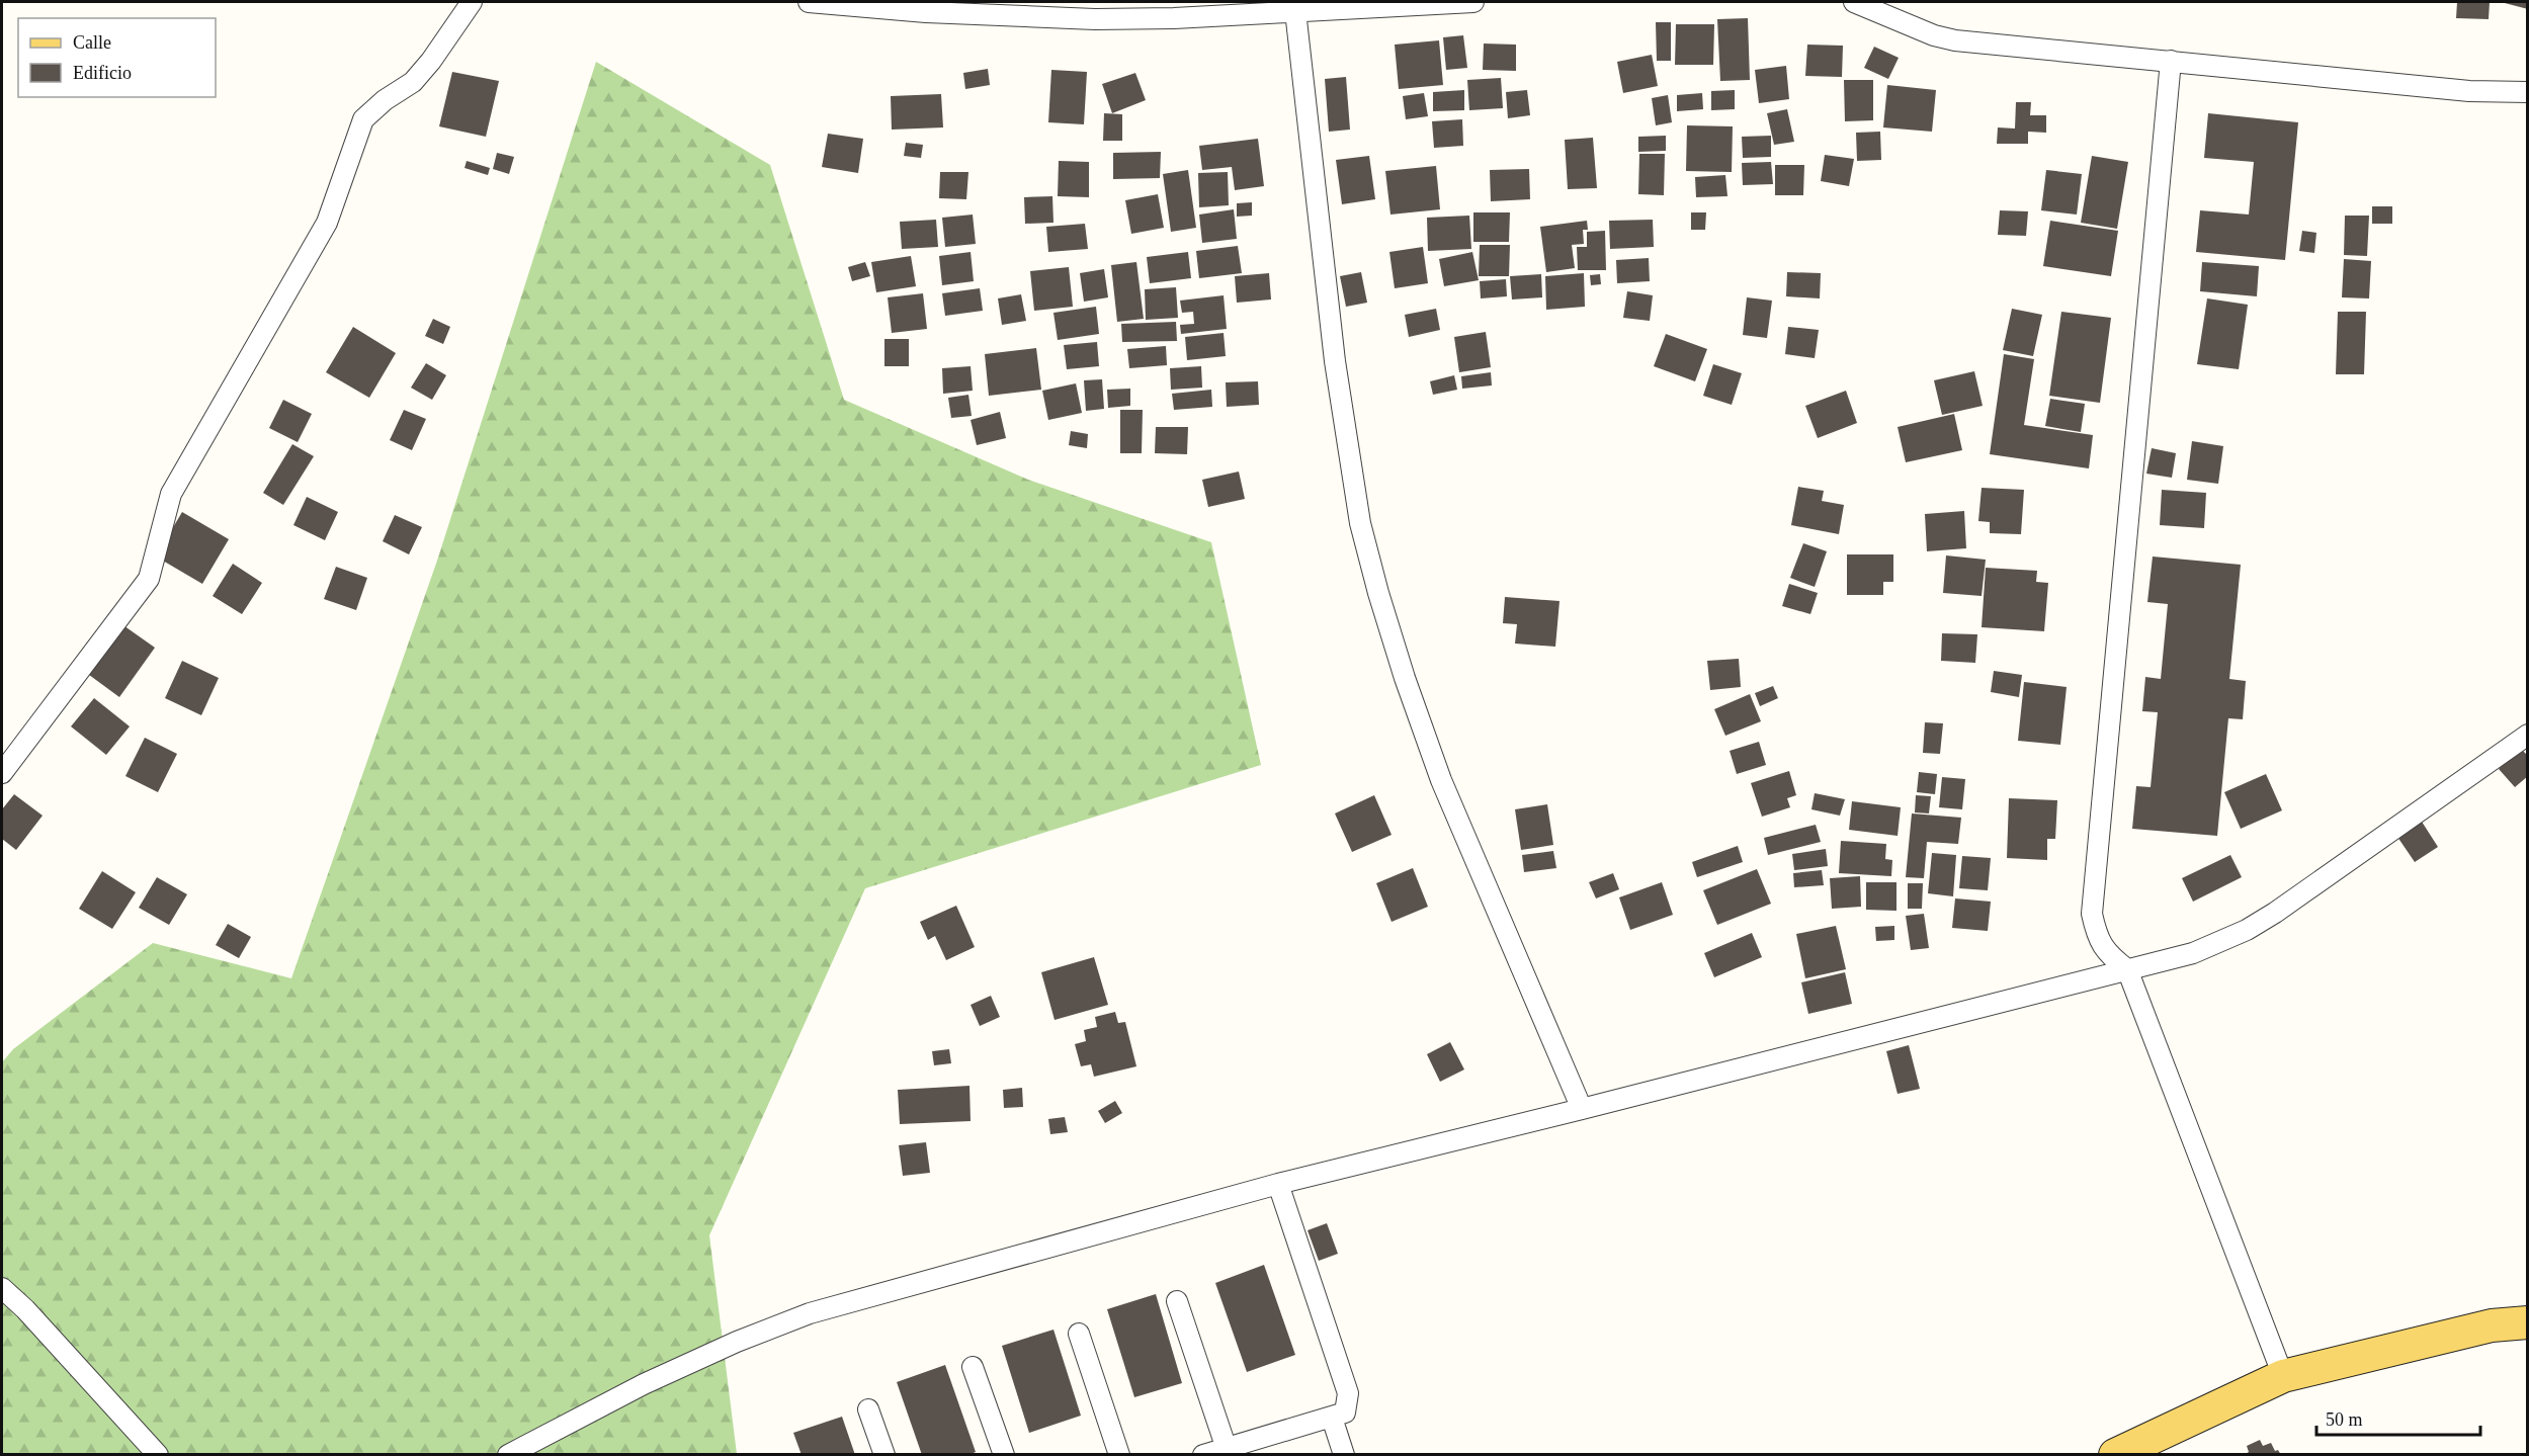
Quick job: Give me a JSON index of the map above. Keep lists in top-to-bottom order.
{
  "legend": ["Calle", "Edificio"],
  "scale_bar": "50 m"
}
